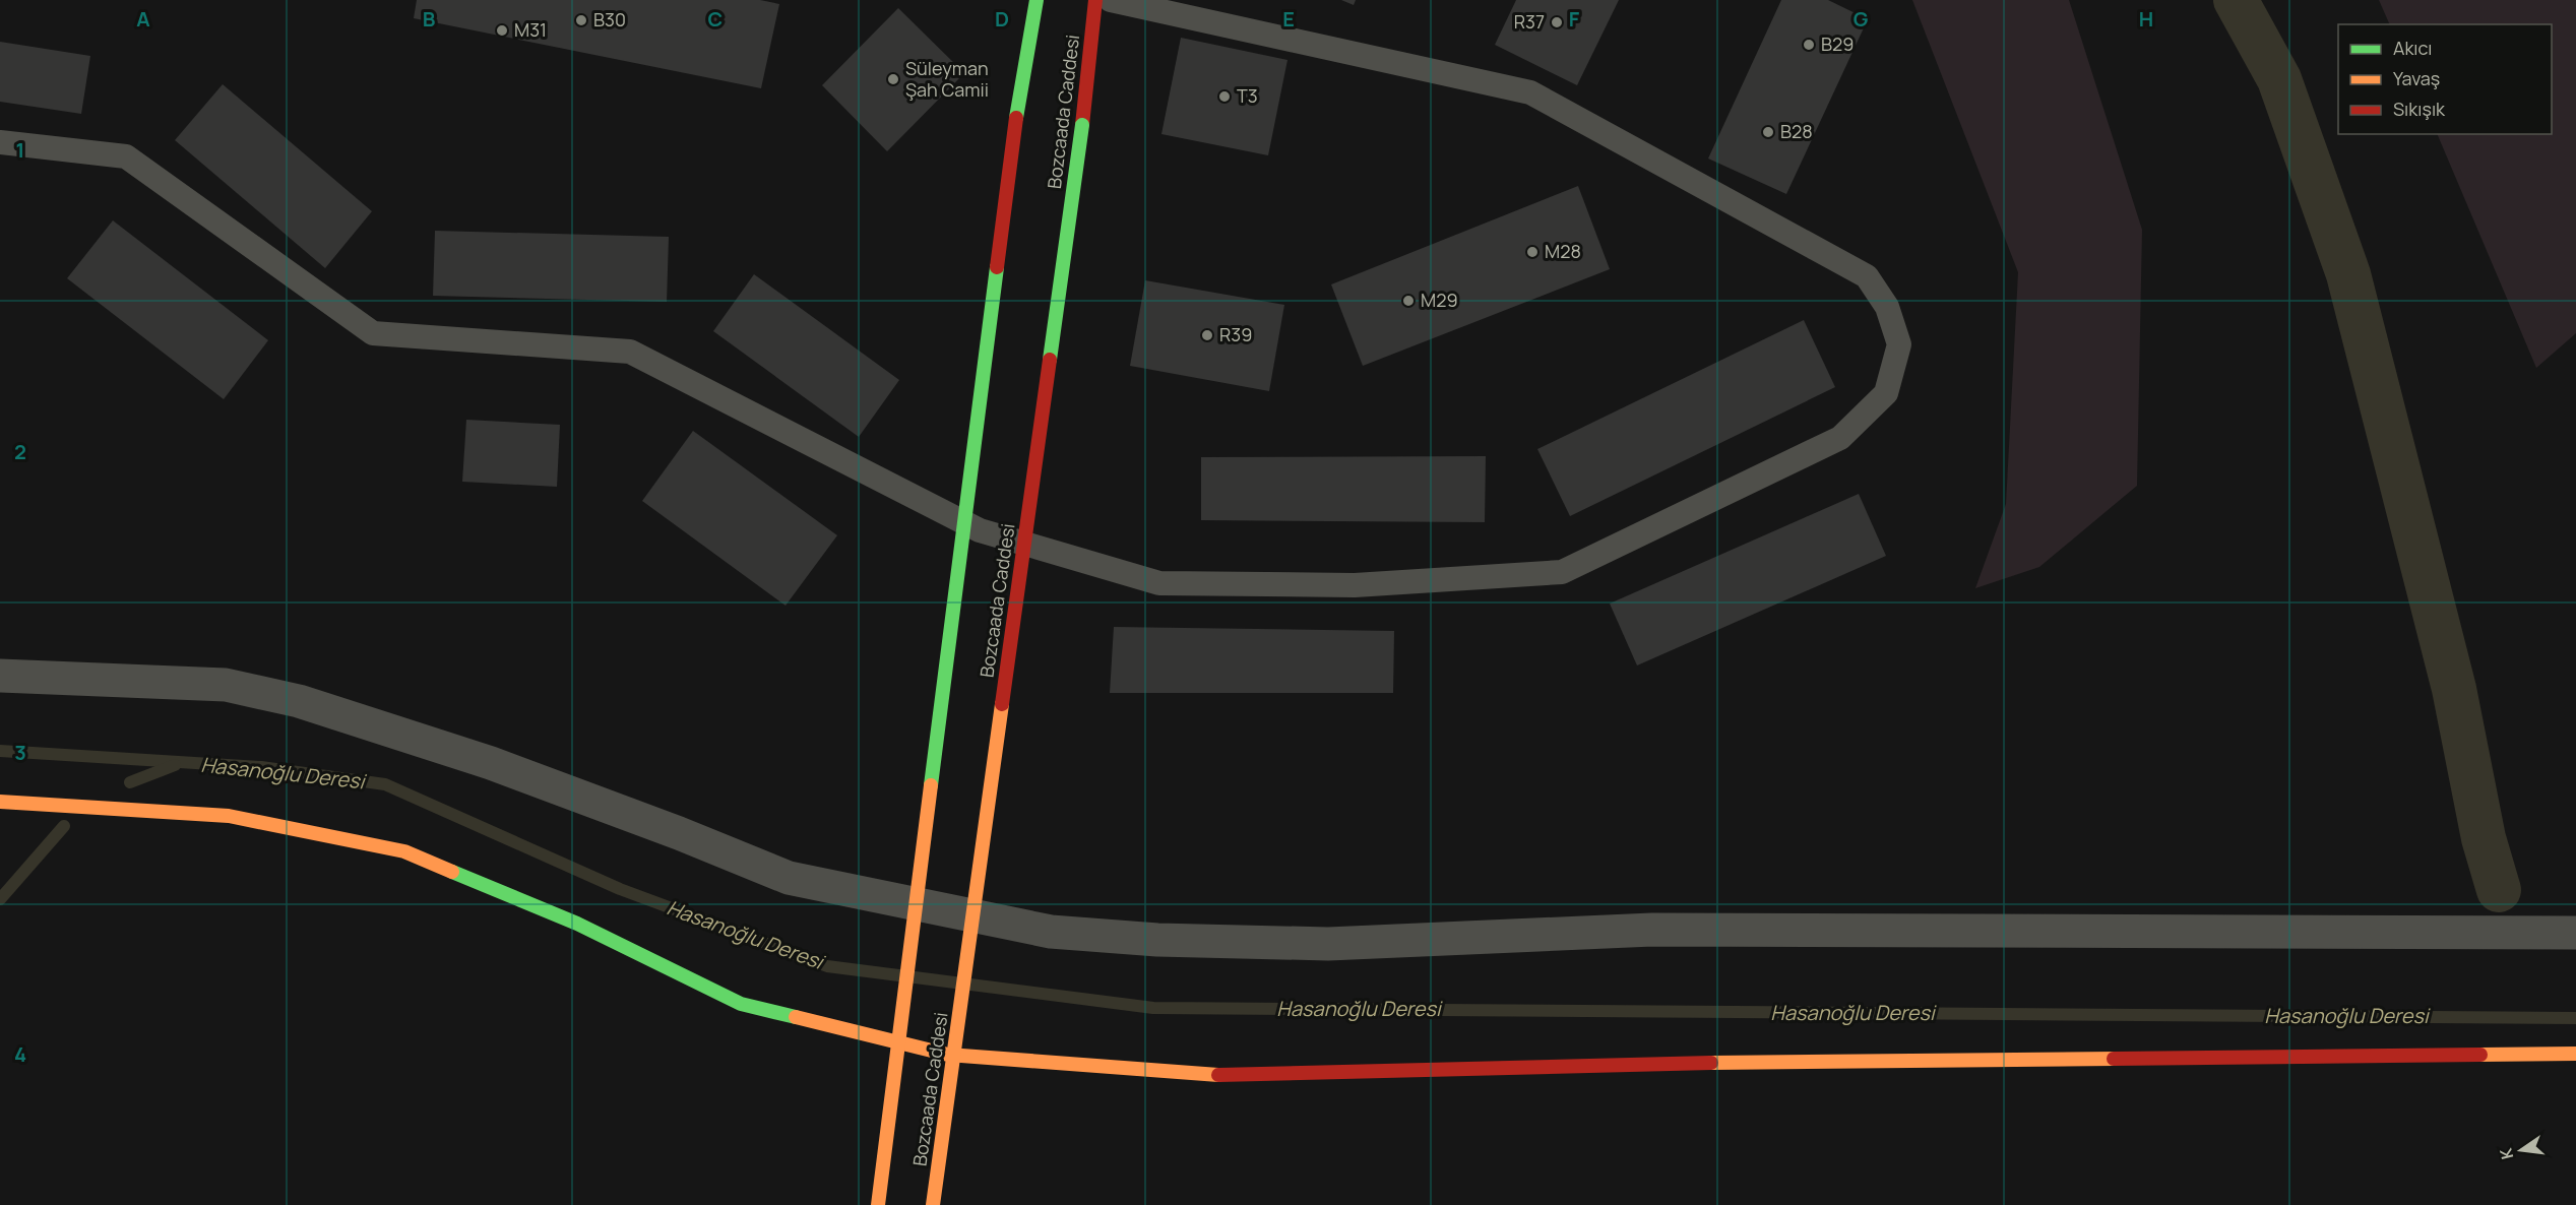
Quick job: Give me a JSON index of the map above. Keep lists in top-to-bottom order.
{
  "streets": {
    "street": ["Bozcaada Caddesi"]
  },
  "water": ["Hasanoğlu Deresi"],
  "places": [
    "B30",
    "R37",
    "M31",
    "B29",
    "Süleyman Şah Camii",
    "T3",
    "B28",
    "M28",
    "M29",
    "R39"
  ],
  "legend": ["Akıcı", "Yavaş", "Sıkışık"],
  "north": "left",
  "grid": {
    "columns": [
      "A",
      "B",
      "C",
      "D",
      "E",
      "F",
      "G",
      "H"
    ],
    "rows": [
      "1",
      "2",
      "3",
      "4"
    ]
  }
}
